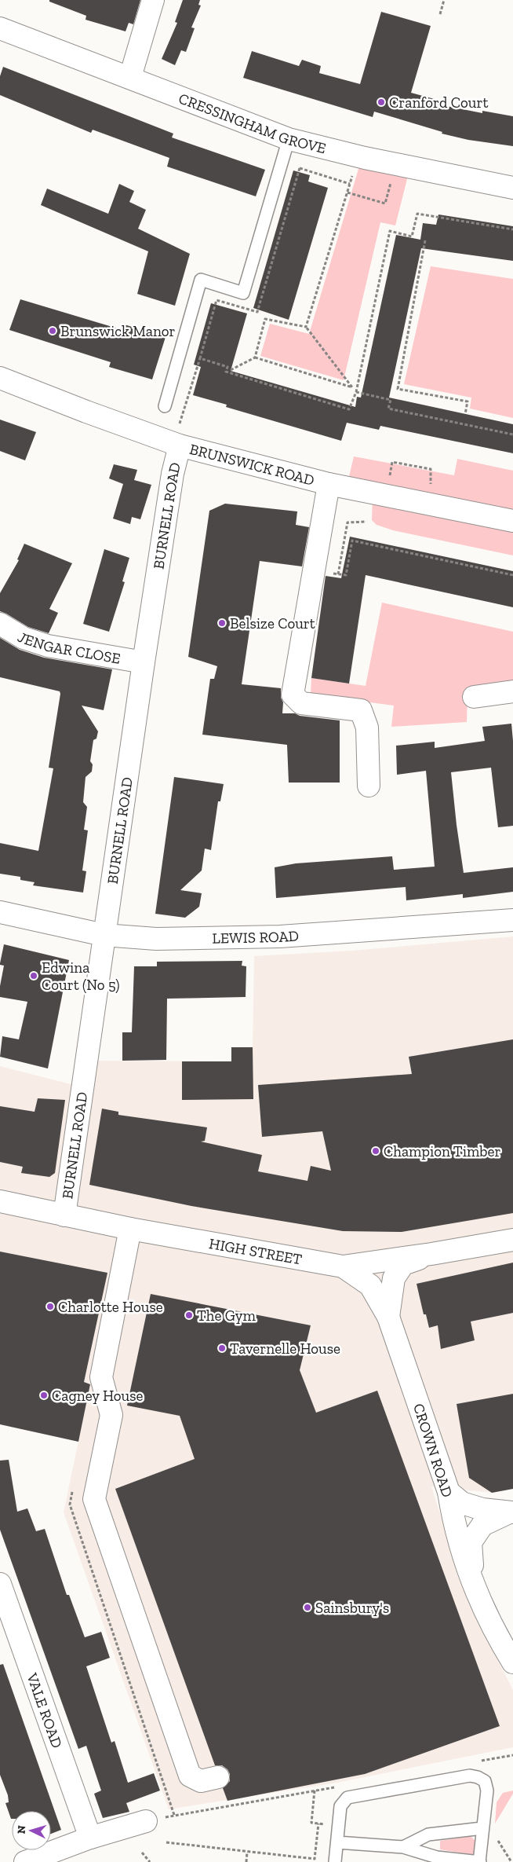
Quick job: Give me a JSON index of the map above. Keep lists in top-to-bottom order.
{
  "streets": {
    "street": [
      "CRESSINGHAM GROVE",
      "BRUNSWICK ROAD",
      "BURNELL ROAD",
      "JENGAR CLOSE",
      "LEWIS ROAD",
      "HIGH STREET",
      "CROWN ROAD",
      "VALE ROAD"
    ]
  },
  "crossings": [
    ["BRUNSWICK ROAD", "BURNELL ROAD"],
    ["BURNELL ROAD", "JENGAR CLOSE"],
    ["BURNELL ROAD", "LEWIS ROAD"],
    ["BURNELL ROAD", "HIGH STREET"],
    ["HIGH STREET", "CROWN ROAD"]
  ],
  "places": [
    "Cranford Court",
    "Brunswick Manor",
    "Belsize Court",
    "Edwina Court (No 5)",
    "Champion Timber",
    "Charlotte House",
    "The Gym",
    "Tavernelle House",
    "Cagney House",
    "Sainsbury's"
  ],
  "north": "left"
}
